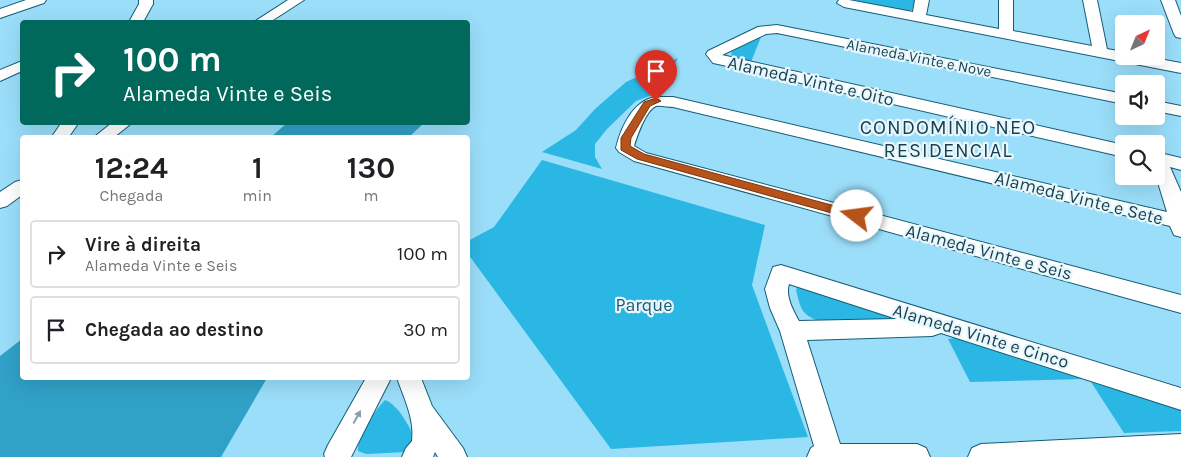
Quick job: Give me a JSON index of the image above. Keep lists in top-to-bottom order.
{
  "streets": {
    "street": [
      "Alameda Vinte e Nove",
      "Alameda Vinte e Oito",
      "Alameda Vinte e Sete",
      "Alameda Vinte e Seis",
      "Alameda Vinte e Cinco"
    ]
  },
  "crossings": [
    ["Alameda Vinte e Nove", "Alameda Vinte e Oito"],
    ["Alameda Vinte e Sete", "Alameda Vinte e Seis"]
  ],
  "districts": ["CONDOMÍNIO NEO RESIDENCIAL"],
  "parks": ["Parque"],
  "north": "top right",
  "page": {
    "turn": ["100 m", "Alameda Vinte e Seis"],
    "eta": [
      "12:24",
      "Chegada",
      "1",
      "min",
      "130",
      "m"
    ],
    "list": [
      {
        "name": "Vire à direita",
        "note": "Alameda Vinte e Seis",
        "value": "100 m"
      },
      {
        "name": "Chegada ao destino",
        "value": "30 m"
      }
    ]
  }
}
